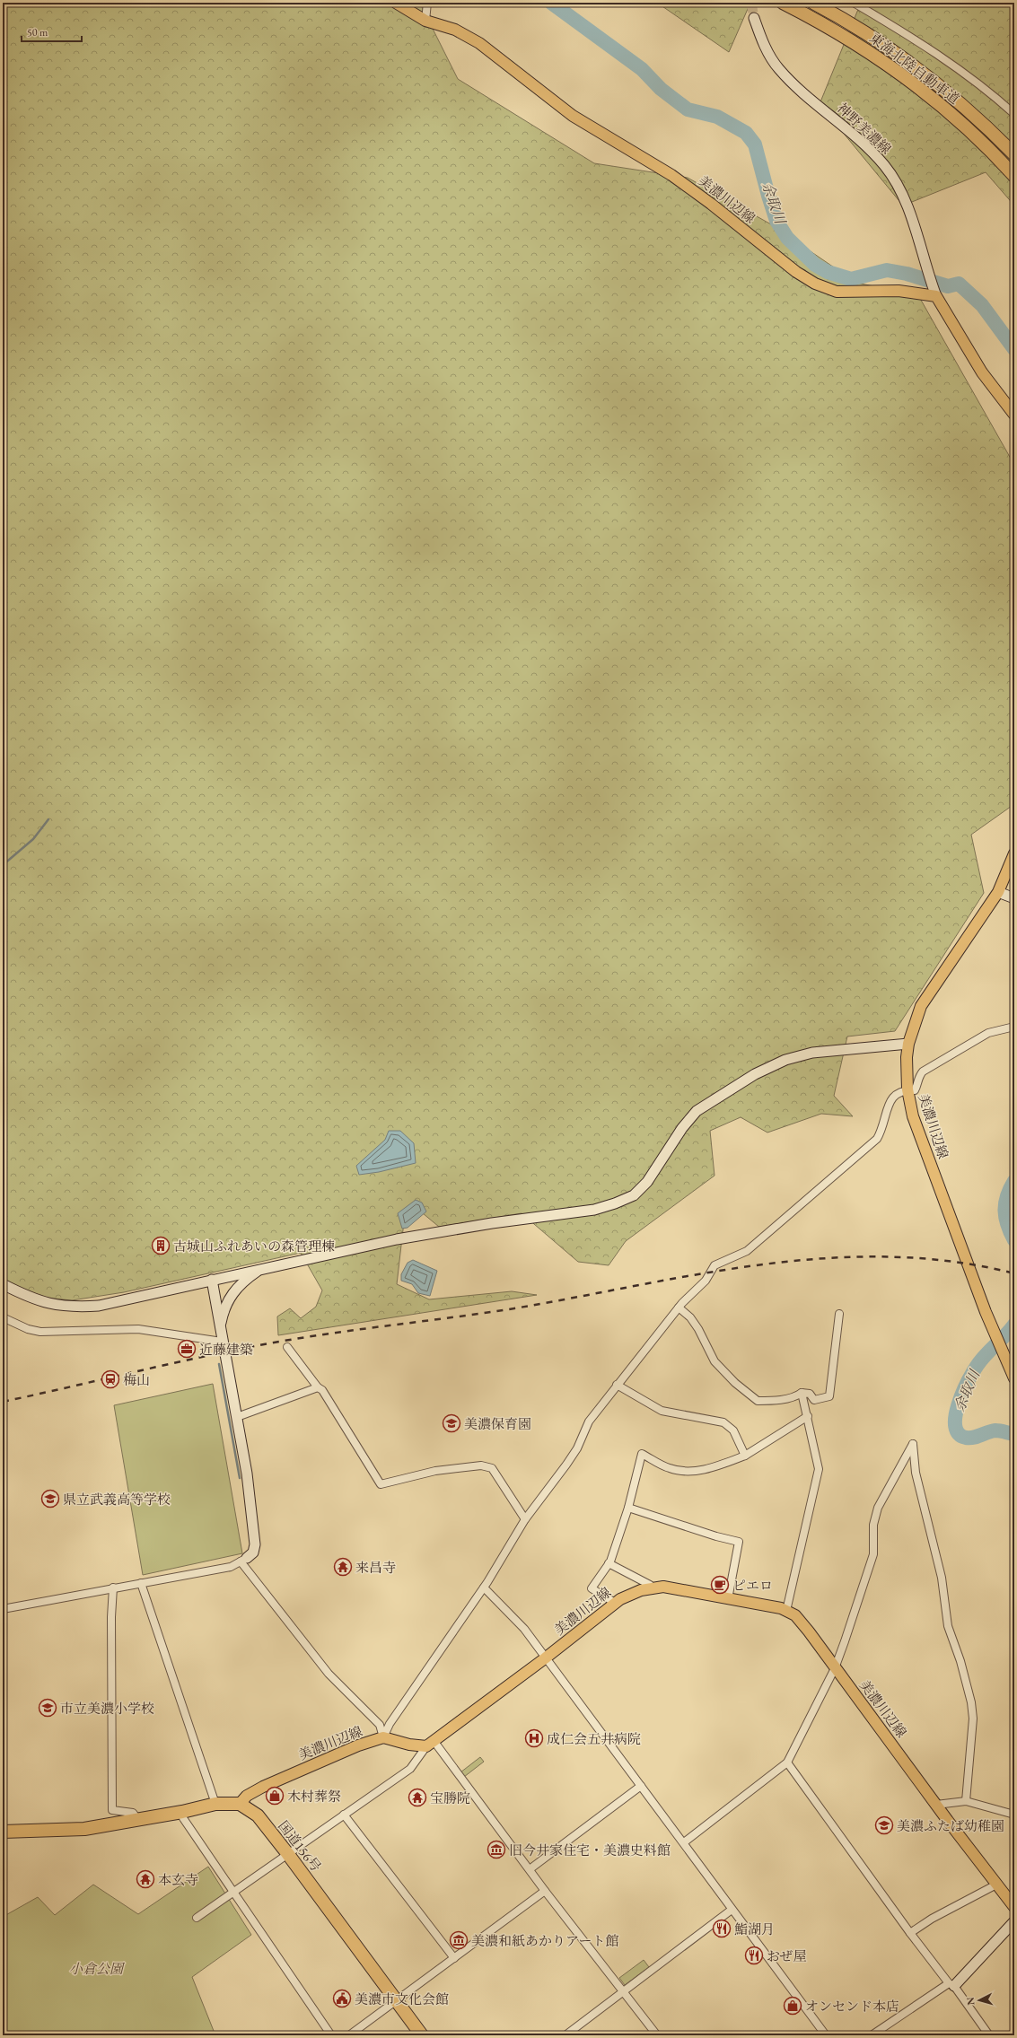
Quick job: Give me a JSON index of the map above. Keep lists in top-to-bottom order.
{
  "streets": {
    "highway": ["東海北陸自動車道", "国道156号"],
    "main road": ["美濃川辺線"],
    "street": ["神野美濃線"]
  },
  "crossings": [
    ["神野美濃線", "美濃川辺線"],
    ["美濃川辺線", "国道156号"]
  ],
  "water": ["余取川"],
  "parks": ["小倉公園"],
  "places": {
    "building": ["古城山ふれあいの森管理棟"],
    "office": ["近藤建築"],
    "station": ["梅山"],
    "school or university": [
      "美濃保育園",
      "県立武義高等学校",
      "市立美濃小学校",
      "美濃ふたば幼稚園"
    ],
    "temple": ["来昌寺", "宝勝院", "本玄寺"],
    "cafe": ["ピエロ"],
    "hospital": ["成仁会五井病院"],
    "shop": ["木村葬祭", "オンセンド本店"],
    "museum": ["旧今井家住宅・美濃史料館", "美濃和紙あかりアート館"],
    "restaurant": ["鮨湖月", "おぜ屋"],
    "public building": ["美濃市文化会館"]
  },
  "scale_bar": "50 m",
  "north": "left"
}
